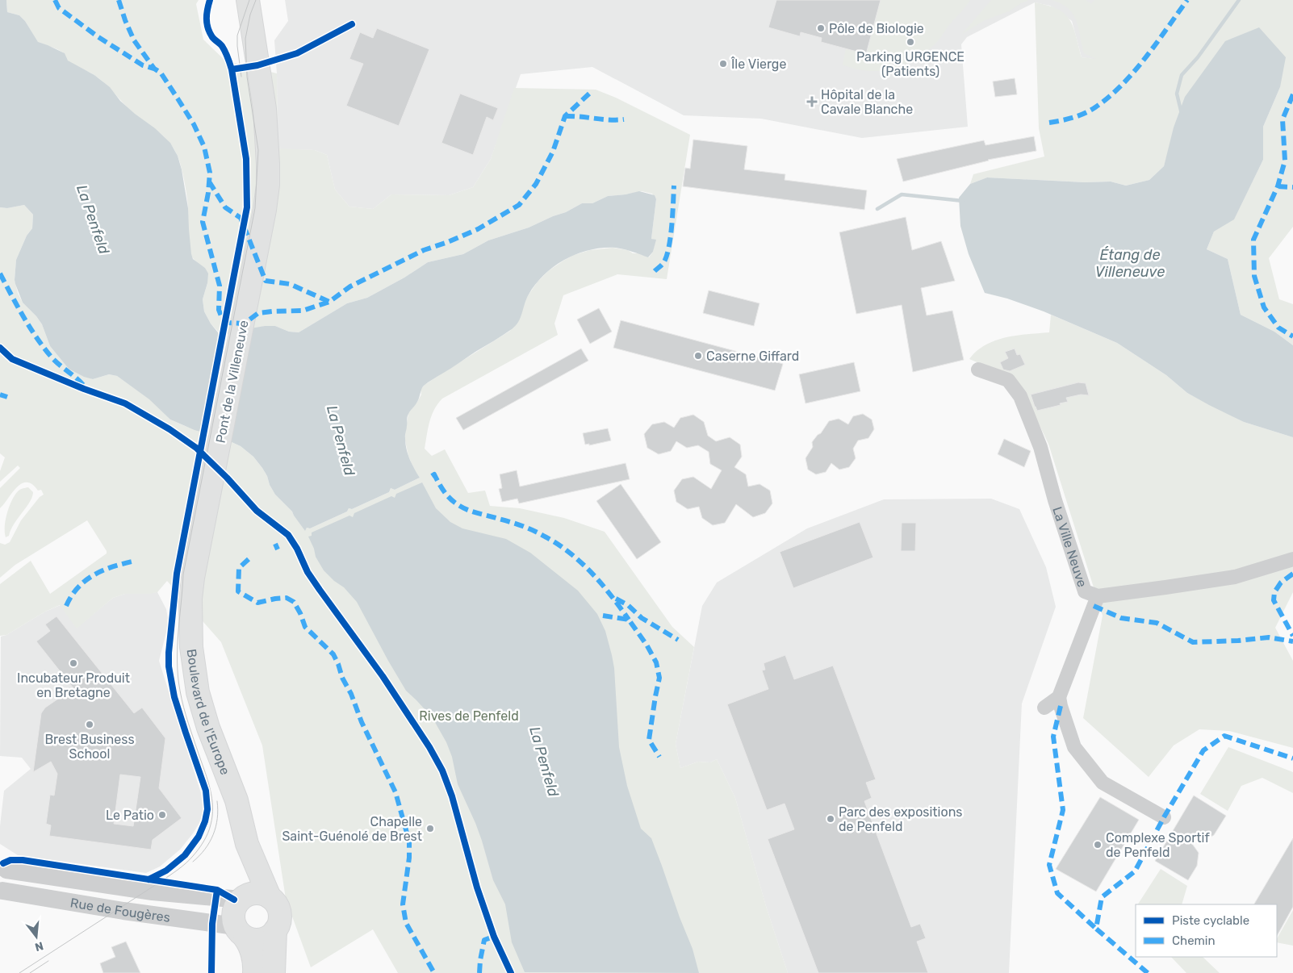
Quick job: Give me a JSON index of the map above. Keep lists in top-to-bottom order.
{
  "streets": {
    "main road": ["Pont de la Villeneuve", "Boulevard de l'Europe"],
    "street": ["La Ville Neuve", "Rue de Fougères"]
  },
  "crossings": [
    ["Pont de la Villeneuve", "Boulevard de l'Europe"],
    ["Boulevard de l'Europe", "Rue de Fougères"]
  ],
  "water": ["La Penfeld", "Étang de Villeneuve"],
  "parks": ["Rives de Penfeld"],
  "places": {
    "other": [
      "Pôle de Biologie",
      "Parking URGENCE (Patients)",
      "Île Vierge",
      "Caserne Giffard",
      "Incubateur Produit en Bretagne",
      "Brest Business School",
      "Le Patio",
      "Parc des expositions de Penfeld",
      "Chapelle Saint-Guénolé de Brest",
      "Complexe Sportif de Penfeld"
    ],
    "health": ["Hôpital de la Cavale Blanche"]
  },
  "legend": ["Piste cyclable", "Chemin"],
  "north": "bottom"
}
